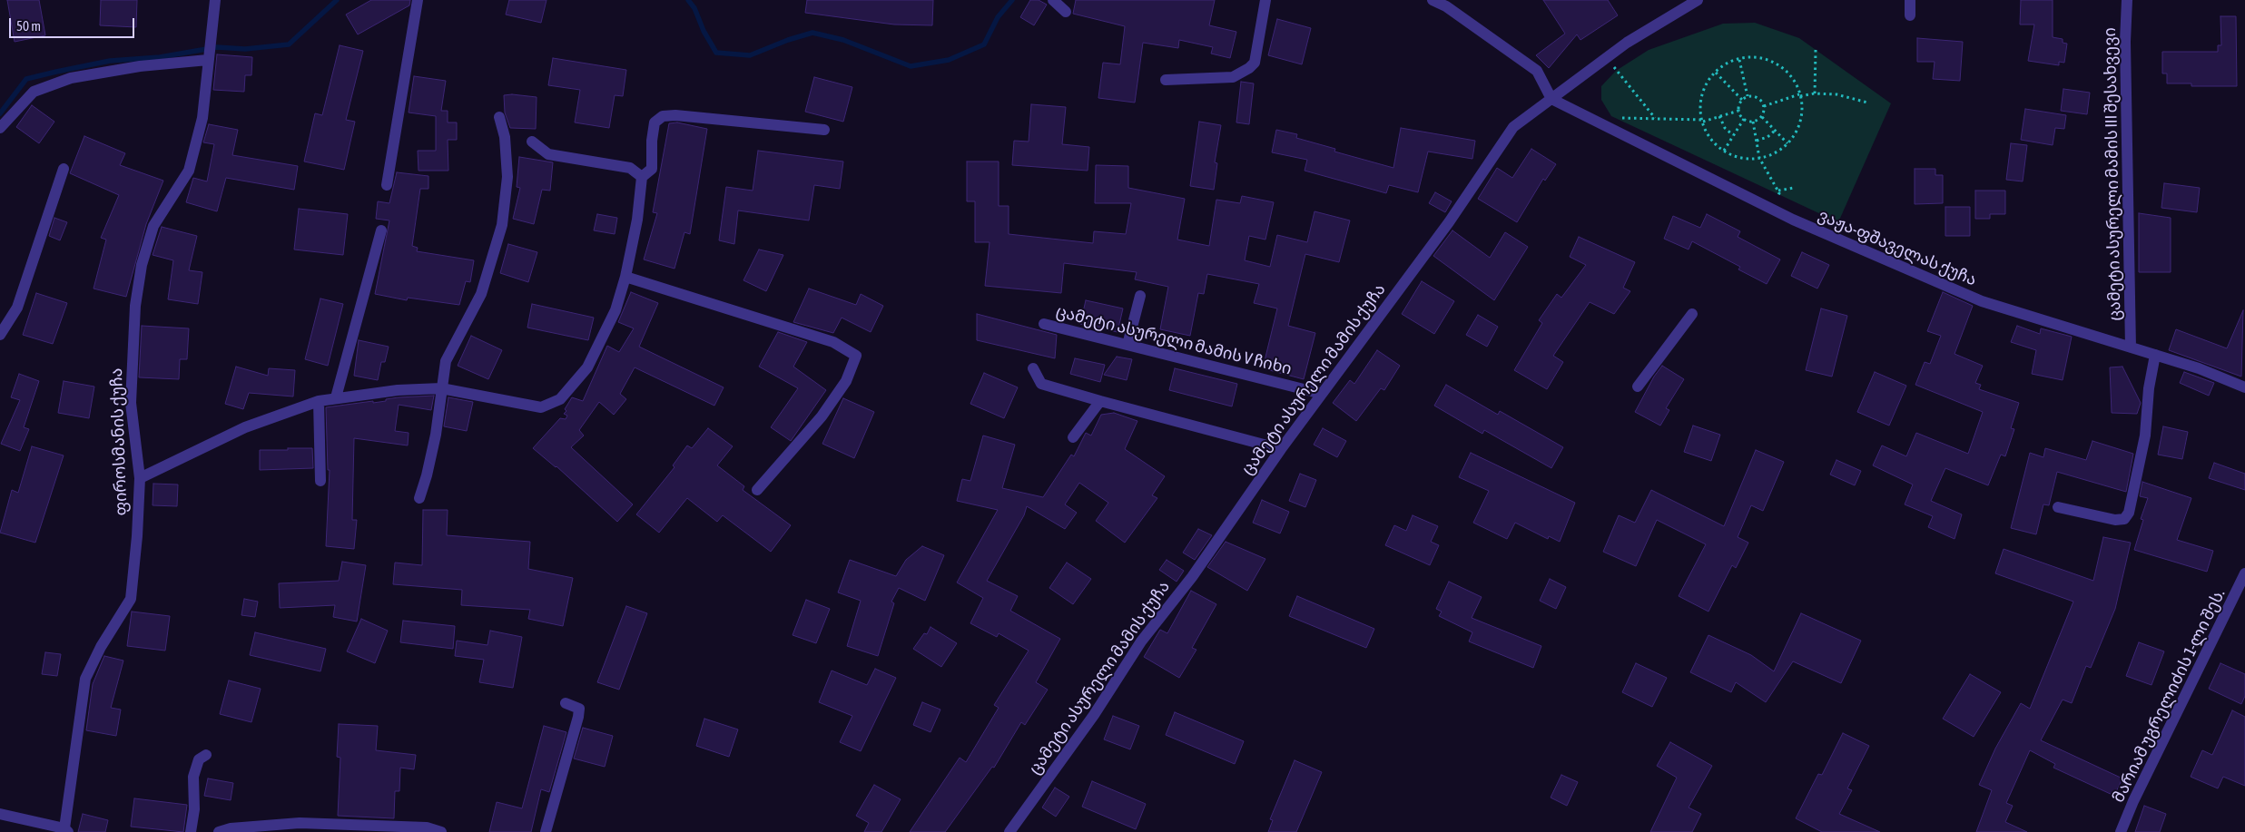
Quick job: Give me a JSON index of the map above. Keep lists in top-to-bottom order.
{
  "streets": {
    "street": [
      "ცამეტი ასურელი მამის III შესახვევი",
      "ვაჟა-ფშაველას ქუჩა",
      "ცამეტი ასურელი მამის V ჩიხი",
      "ცამეტი ასურელი მამის ქუჩა",
      "ფიროსმანის ქუჩა",
      "მარიამ უგრელიძის 1-ლი შეს."
    ]
  },
  "crossings": [
    ["ცამეტი ასურელი მამის III შესახვევი", "ვაჟა-ფშაველას ქუჩა"],
    ["ვაჟა-ფშაველას ქუჩა", "ცამეტი ასურელი მამის ქუჩა"],
    ["ცამეტი ასურელი მამის V ჩიხი", "ცამეტი ასურელი მამის ქუჩა"]
  ],
  "scale_bar": "50 m"
}
